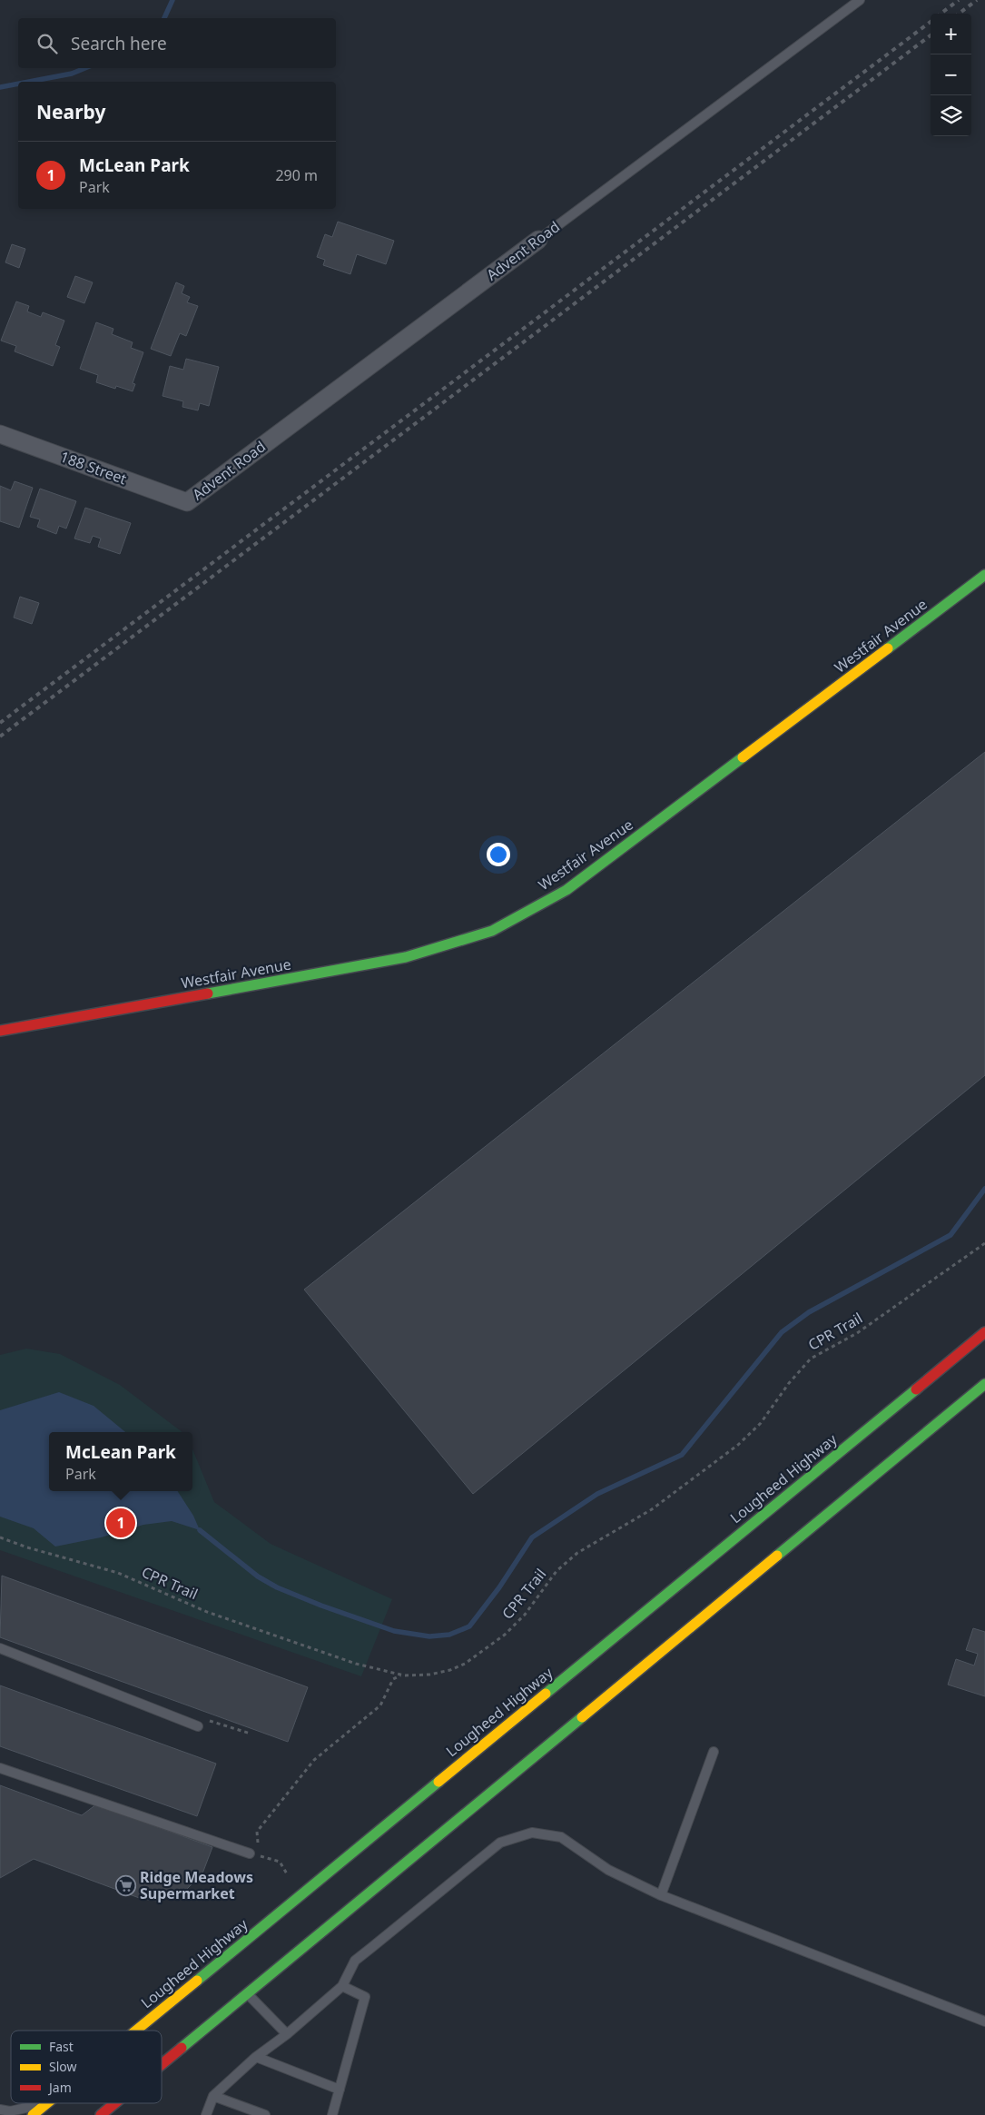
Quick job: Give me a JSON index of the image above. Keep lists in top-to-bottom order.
{
  "streets": {
    "main road": ["Westfair Avenue", "Lougheed Highway"],
    "street": ["Advent Road", "188 Street"],
    "path": ["CPR Trail"]
  },
  "crossings": [
    ["Advent Road", "188 Street"]
  ],
  "places": {
    "supermarket": ["Ridge Meadows Supermarket"]
  },
  "legend": ["Fast", "Slow", "Jam"],
  "page": {
    "map_buttons": ["+", "−"],
    "search": "Search here",
    "heading": "Nearby",
    "list": [
      {
        "mark": "1",
        "name": "McLean Park",
        "note": "Park",
        "value": "290 m"
      }
    ],
    "popup": ["McLean Park", "Park"],
    "pins": "1"
  }
}
